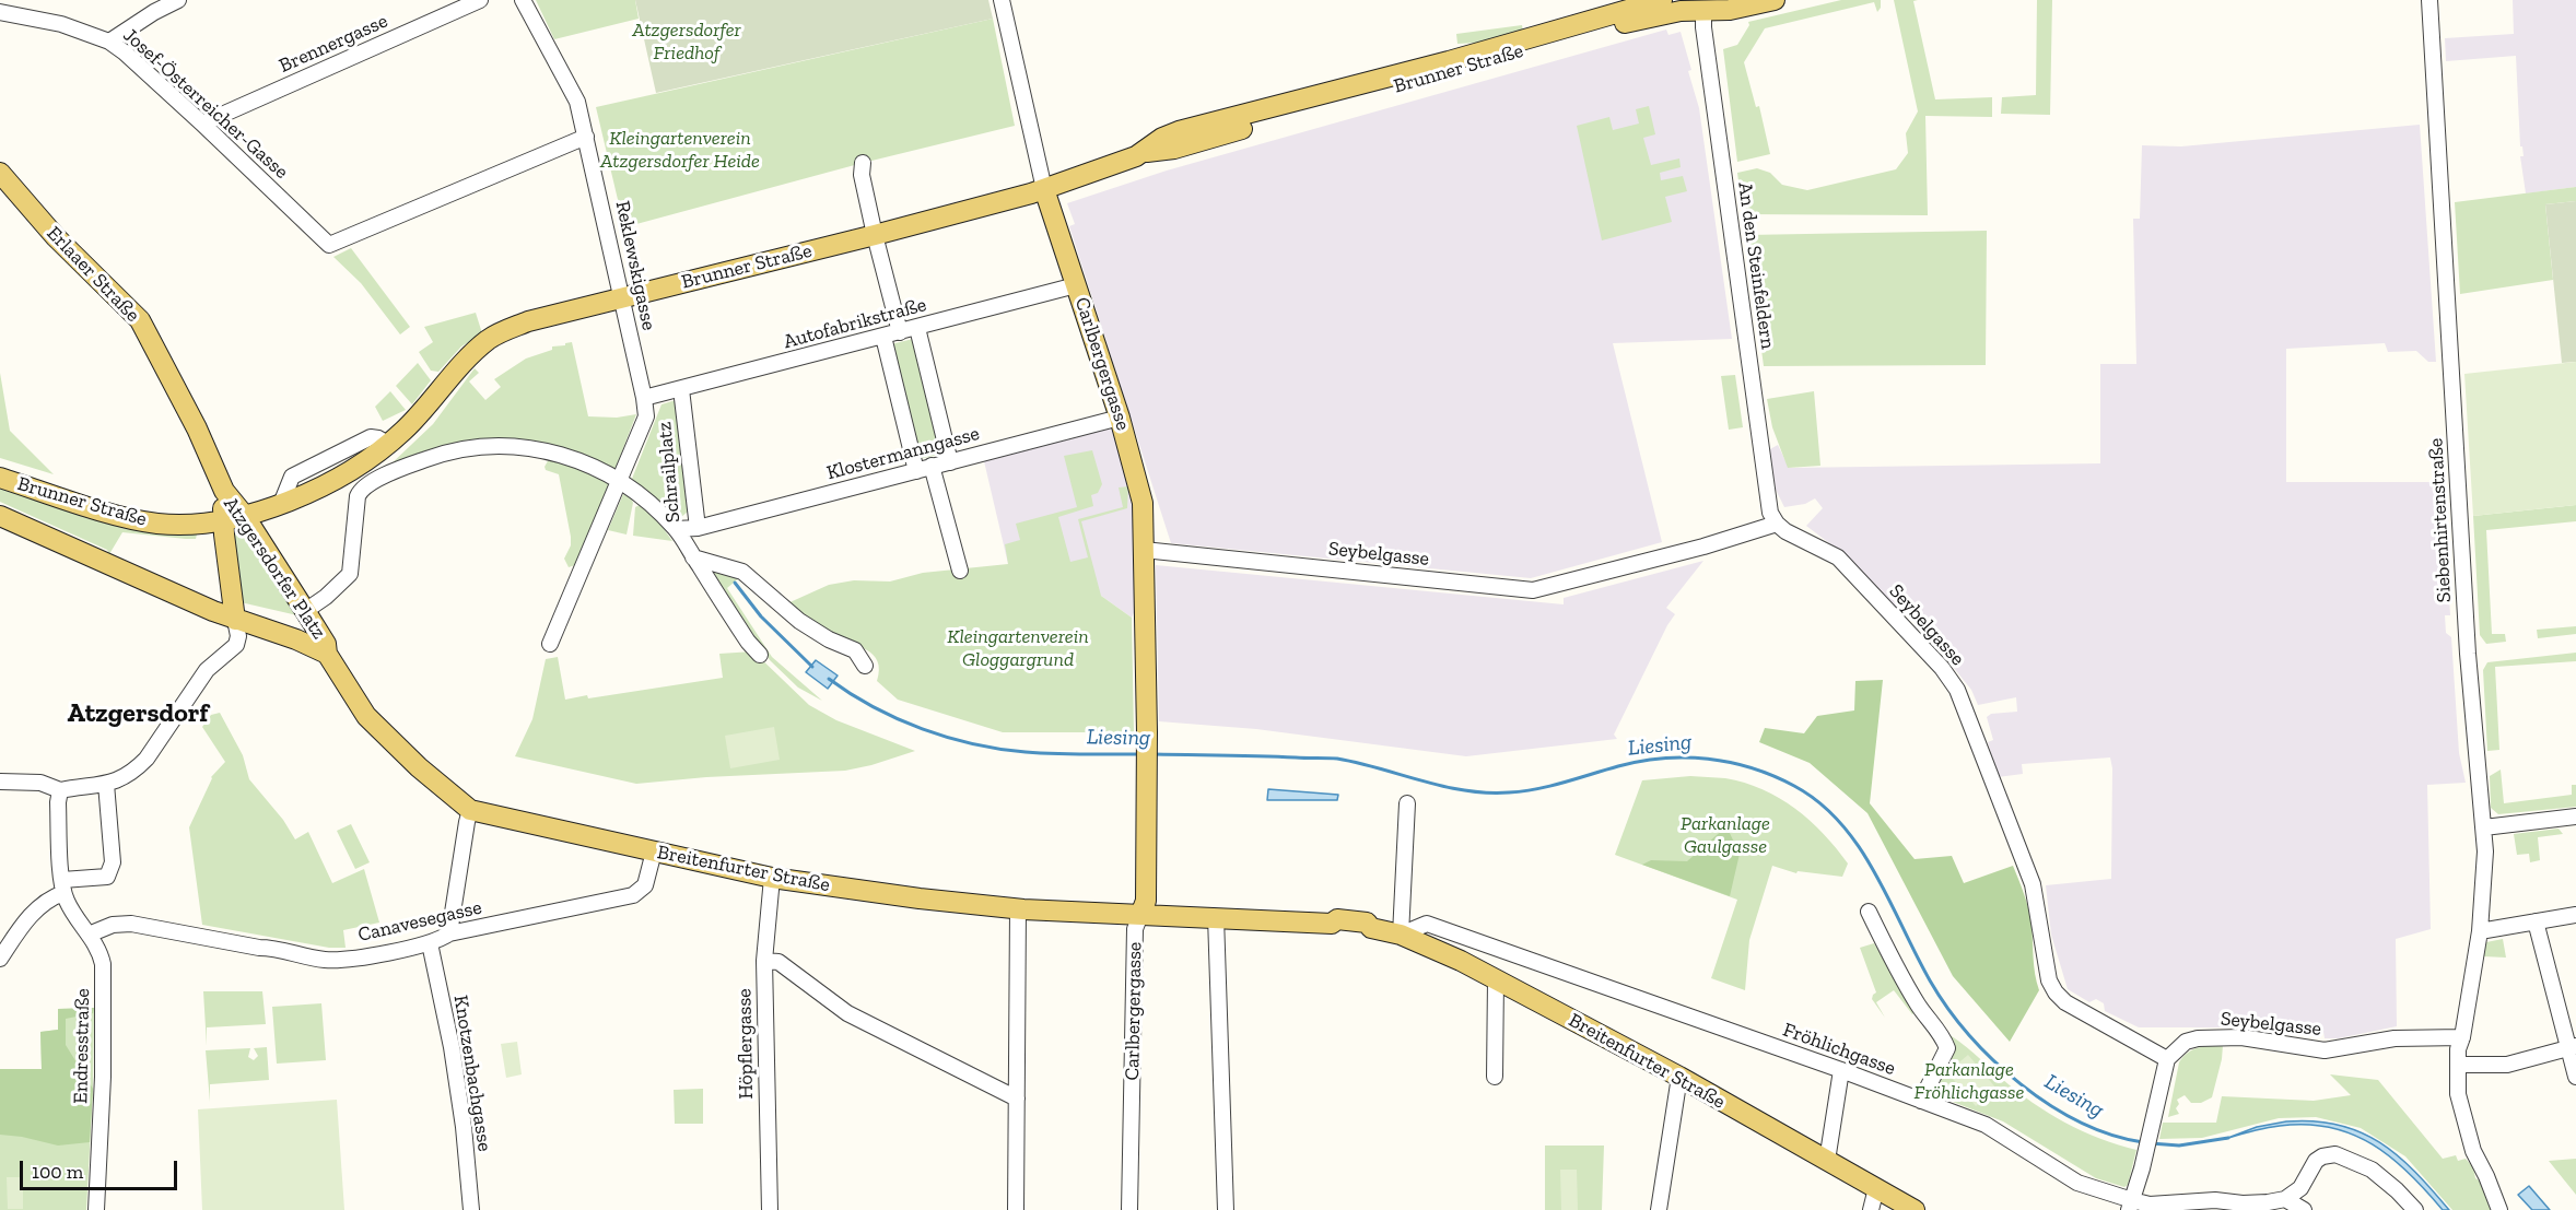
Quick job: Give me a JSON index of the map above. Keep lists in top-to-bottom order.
{
  "streets": {
    "main road": [
      "Brunner Straße",
      "Erlaaer Straße",
      "Carlbergergasse",
      "Atzgersdorfer Platz",
      "Breitenfurter Straße"
    ],
    "street": [
      "Brennergasse",
      "Josef-Österreicher-Gasse",
      "Reklewskigasse",
      "An den Steinfeldern",
      "Autofabrikstraße",
      "Klostermanngasse",
      "Schrailplatz",
      "Siebenhirtenstraße",
      "Seybelgasse",
      "Canavesegasse",
      "Höpflergasse",
      "Endresstraße",
      "Fröhlichgasse",
      "Knotzenbachgasse"
    ]
  },
  "crossings": [
    ["Brennergasse", "Josef-Österreicher-Gasse"],
    ["Brunner Straße", "Reklewskigasse"],
    ["Brunner Straße", "An den Steinfeldern"],
    ["Brunner Straße", "Carlbergergasse"],
    ["Brunner Straße", "Atzgersdorfer Platz"],
    ["Josef-Österreicher-Gasse", "Reklewskigasse"],
    ["Reklewskigasse", "Autofabrikstraße"],
    ["Reklewskigasse", "Schrailplatz"],
    ["An den Steinfeldern", "Seybelgasse"],
    ["Erlaaer Straße", "Atzgersdorfer Platz"],
    ["Autofabrikstraße", "Carlbergergasse"],
    ["Autofabrikstraße", "Schrailplatz"],
    ["Carlbergergasse", "Klostermanngasse"],
    ["Carlbergergasse", "Seybelgasse"],
    ["Carlbergergasse", "Breitenfurter Straße"],
    ["Klostermanngasse", "Schrailplatz"],
    ["Siebenhirtenstraße", "Seybelgasse"],
    ["Atzgersdorfer Platz", "Breitenfurter Straße"],
    ["Breitenfurter Straße", "Canavesegasse"],
    ["Breitenfurter Straße", "Höpflergasse"],
    ["Breitenfurter Straße", "Fröhlichgasse"],
    ["Canavesegasse", "Endresstraße"],
    ["Canavesegasse", "Knotzenbachgasse"]
  ],
  "districts": ["Atzgersdorf"],
  "water": ["Liesing"],
  "parks": [
    "Atzgersdorfer Friedhof",
    "Kleingartenverein Atzgersdorfer Heide",
    "Kleingartenverein Gloggargrund",
    "Parkanlage Gaulgasse",
    "Parkanlage Fröhlichgasse"
  ],
  "scale_bar": "100 m"
}
